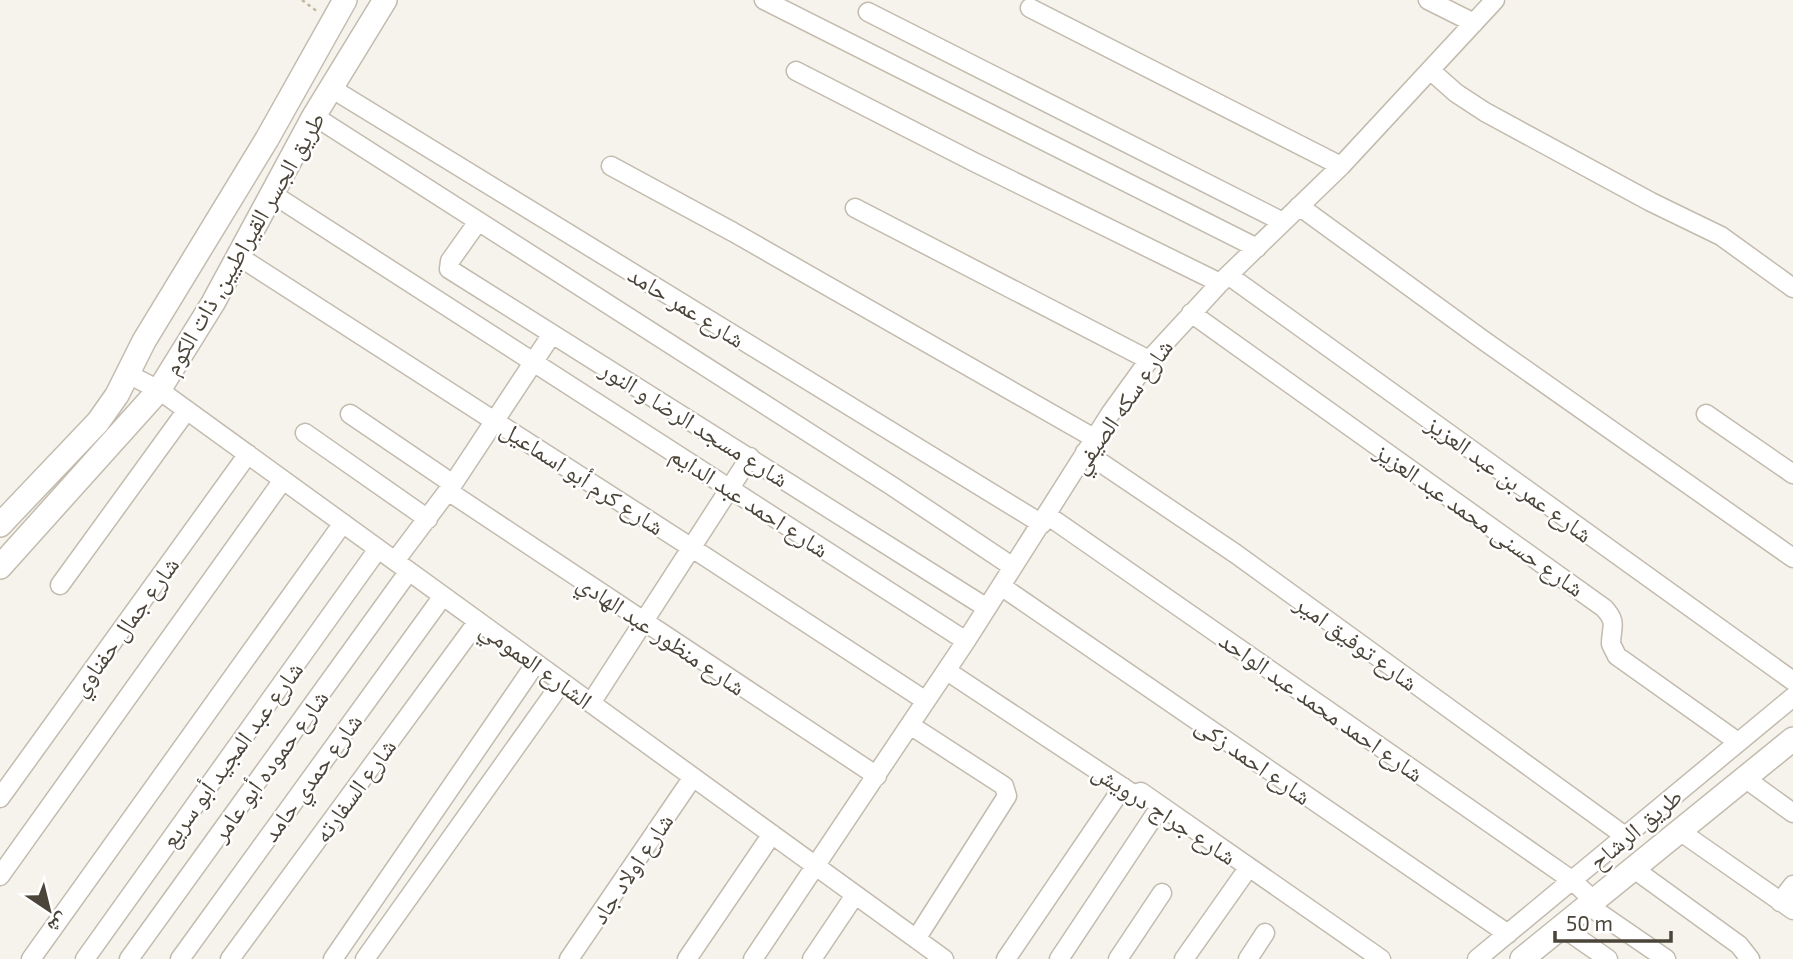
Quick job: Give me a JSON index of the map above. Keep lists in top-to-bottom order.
{
  "streets": {
    "street": [
      "طريق الجسر القيراطيين, ذات الكوم",
      "شارع عمر حامد",
      "شارع سكه الصيفي",
      "شارع مسجد الرضا و النور",
      "شارع كرم أبو اسماعيل",
      "شارع عمر بن عبد العزيز",
      "شارع احمد عبد الدايم",
      "شارع حسنى محمد عبد العزيز",
      "شارع جمال حفناوي",
      "شارع منظور عبد الهادي",
      "شارع توفيق امير",
      "الشارع العمومي",
      "شارع احمد محمد عبد الواحد",
      "شارع عبد المجيد أبو سريع",
      "شارع احمد زكى",
      "شارع حموده أبو عامر",
      "شارع حمدي حامد",
      "شارع السفارته",
      "شارع جراج درويش",
      "طريق الرشاح",
      "شارع اولاد جاد"
    ]
  },
  "crossings": [
    ["طريق الجسر القيراطيين, ذات الكوم", "شارع عمر حامد"],
    ["طريق الجسر القيراطيين, ذات الكوم", "شارع كرم أبو اسماعيل"],
    ["طريق الجسر القيراطيين, ذات الكوم", "شارع احمد عبد الدايم"],
    ["طريق الجسر القيراطيين, ذات الكوم", "الشارع العمومي"],
    ["شارع عمر حامد", "شارع سكه الصيفي"],
    ["شارع عمر حامد", "شارع احمد محمد عبد الواحد"],
    ["شارع سكه الصيفي", "شارع مسجد الرضا و النور"],
    ["شارع سكه الصيفي", "شارع كرم أبو اسماعيل"],
    ["شارع سكه الصيفي", "شارع عمر بن عبد العزيز"],
    ["شارع سكه الصيفي", "شارع احمد عبد الدايم"],
    ["شارع سكه الصيفي", "شارع حسنى محمد عبد العزيز"],
    ["شارع سكه الصيفي", "شارع منظور عبد الهادي"],
    ["شارع سكه الصيفي", "شارع توفيق امير"],
    ["شارع سكه الصيفي", "الشارع العمومي"],
    ["شارع سكه الصيفي", "شارع احمد محمد عبد الواحد"],
    ["شارع سكه الصيفي", "شارع احمد زكى"],
    ["شارع سكه الصيفي", "شارع جراج درويش"],
    ["شارع مسجد الرضا و النور", "شارع حموده أبو عامر"],
    ["شارع كرم أبو اسماعيل", "شارع حموده أبو عامر"],
    ["شارع احمد عبد الدايم", "شارع حموده أبو عامر"],
    ["شارع حسنى محمد عبد العزيز", "طريق الرشاح"],
    ["شارع جمال حفناوي", "الشارع العمومي"],
    ["شارع منظور عبد الهادي", "شارع حموده أبو عامر"],
    ["شارع توفيق امير", "طريق الرشاح"],
    ["الشارع العمومي", "شارع عبد المجيد أبو سريع"],
    ["الشارع العمومي", "شارع حموده أبو عامر"],
    ["الشارع العمومي", "شارع حمدي حامد"],
    ["الشارع العمومي", "شارع السفارته"],
    ["الشارع العمومي", "شارع اولاد جاد"],
    ["شارع احمد محمد عبد الواحد", "طريق الرشاح"],
    ["شارع احمد زكى", "طريق الرشاح"]
  ],
  "scale_bar": "50 m",
  "north": "bottom right"
}
